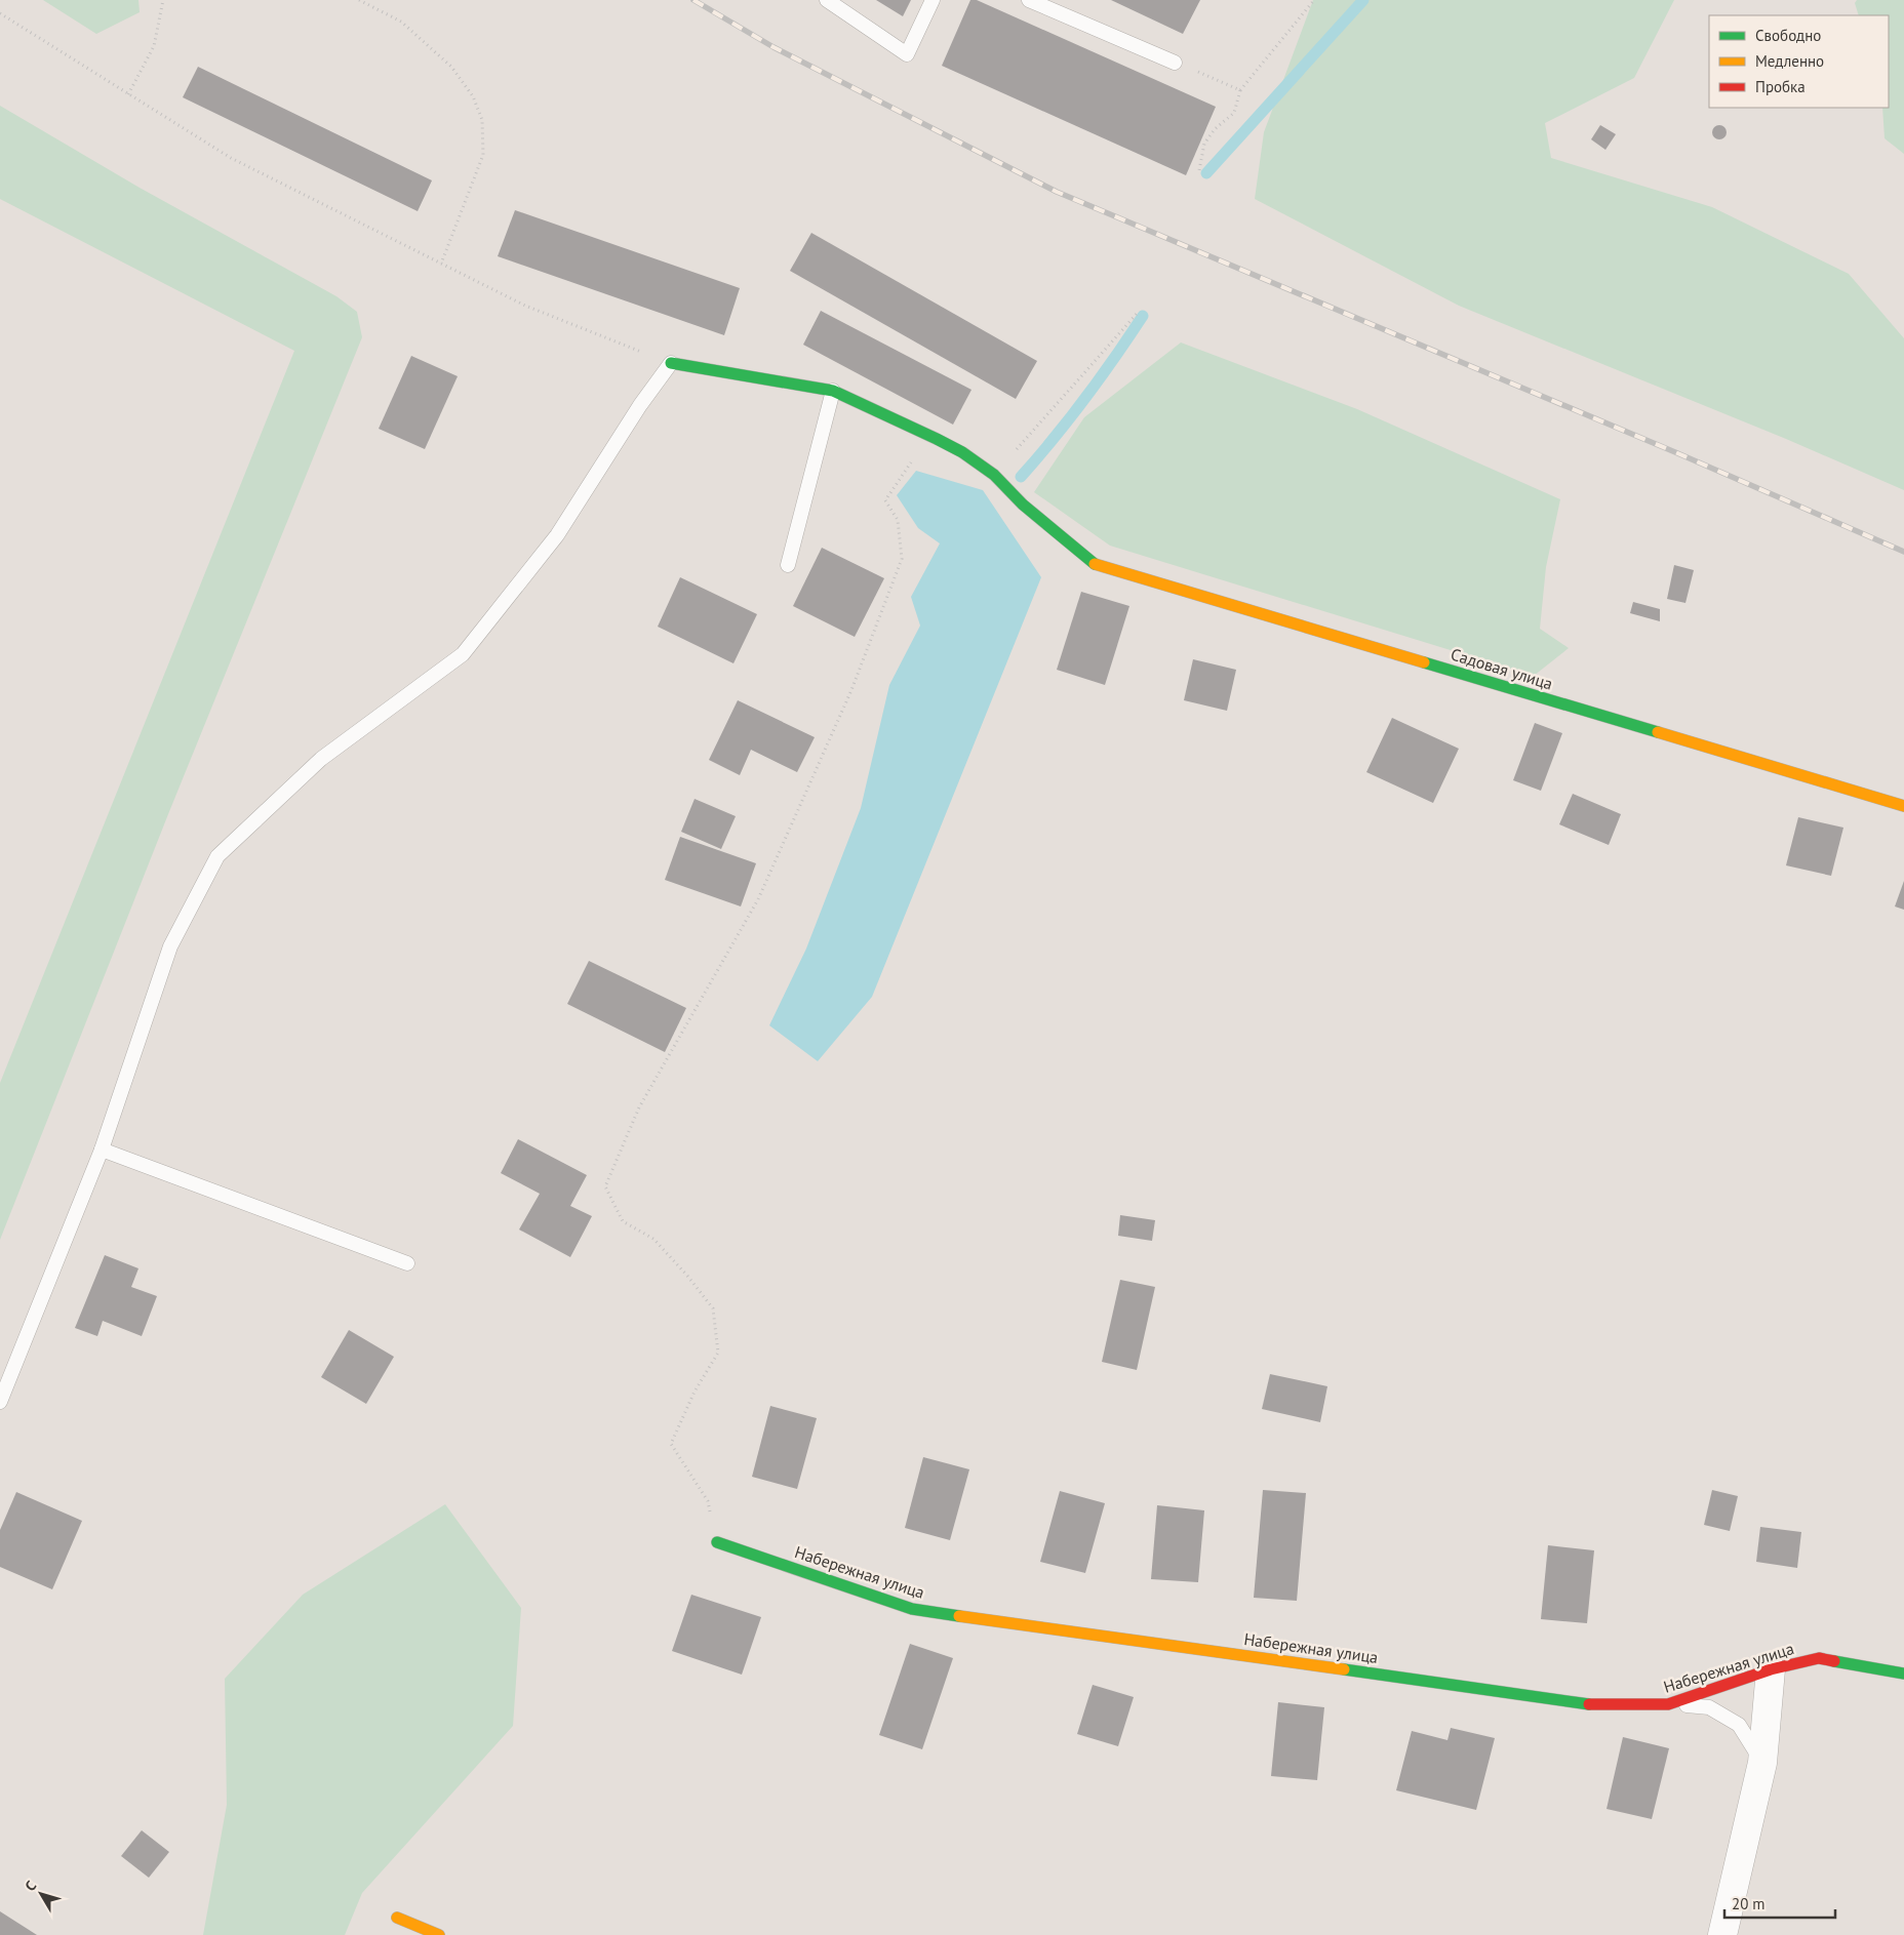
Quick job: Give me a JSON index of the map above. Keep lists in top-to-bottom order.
{
  "streets": {
    "street": ["Садовая улица", "Набережная улица"]
  },
  "legend": ["Свободно", "Медленно", "Пробка"],
  "scale_bar": "20 m",
  "north": "top left"
}
